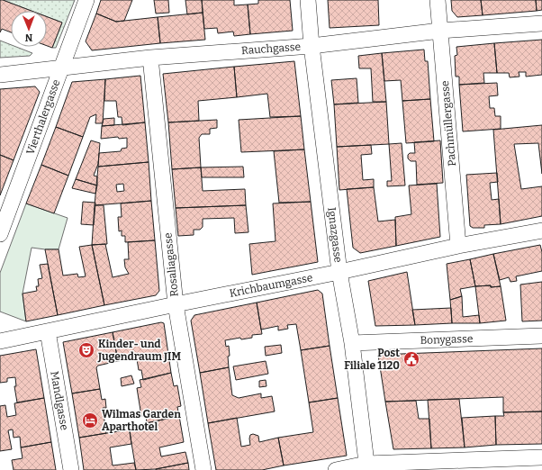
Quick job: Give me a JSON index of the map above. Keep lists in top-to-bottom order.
{
  "streets": {
    "street": [
      "Rauchgasse",
      "Vierthalergasse",
      "Pachmüllergasse",
      "Ignazgasse",
      "Rosaliagasse",
      "Krichbaumgasse",
      "Bonygasse",
      "Mandlgasse"
    ]
  },
  "crossings": [
    ["Rauchgasse", "Vierthalergasse"],
    ["Rauchgasse", "Pachmüllergasse"],
    ["Rauchgasse", "Ignazgasse"],
    ["Rauchgasse", "Rosaliagasse"],
    ["Pachmüllergasse", "Krichbaumgasse"],
    ["Ignazgasse", "Krichbaumgasse"],
    ["Ignazgasse", "Bonygasse"],
    ["Rosaliagasse", "Krichbaumgasse"],
    ["Krichbaumgasse", "Mandlgasse"]
  ],
  "places": {
    "theatre": ["Kinder- und Jugendraum JIM"],
    "public building": ["Post Filiale 1120"],
    "hotel": ["Wilmas Garden Aparthotel"]
  },
  "north": "bottom"
}
